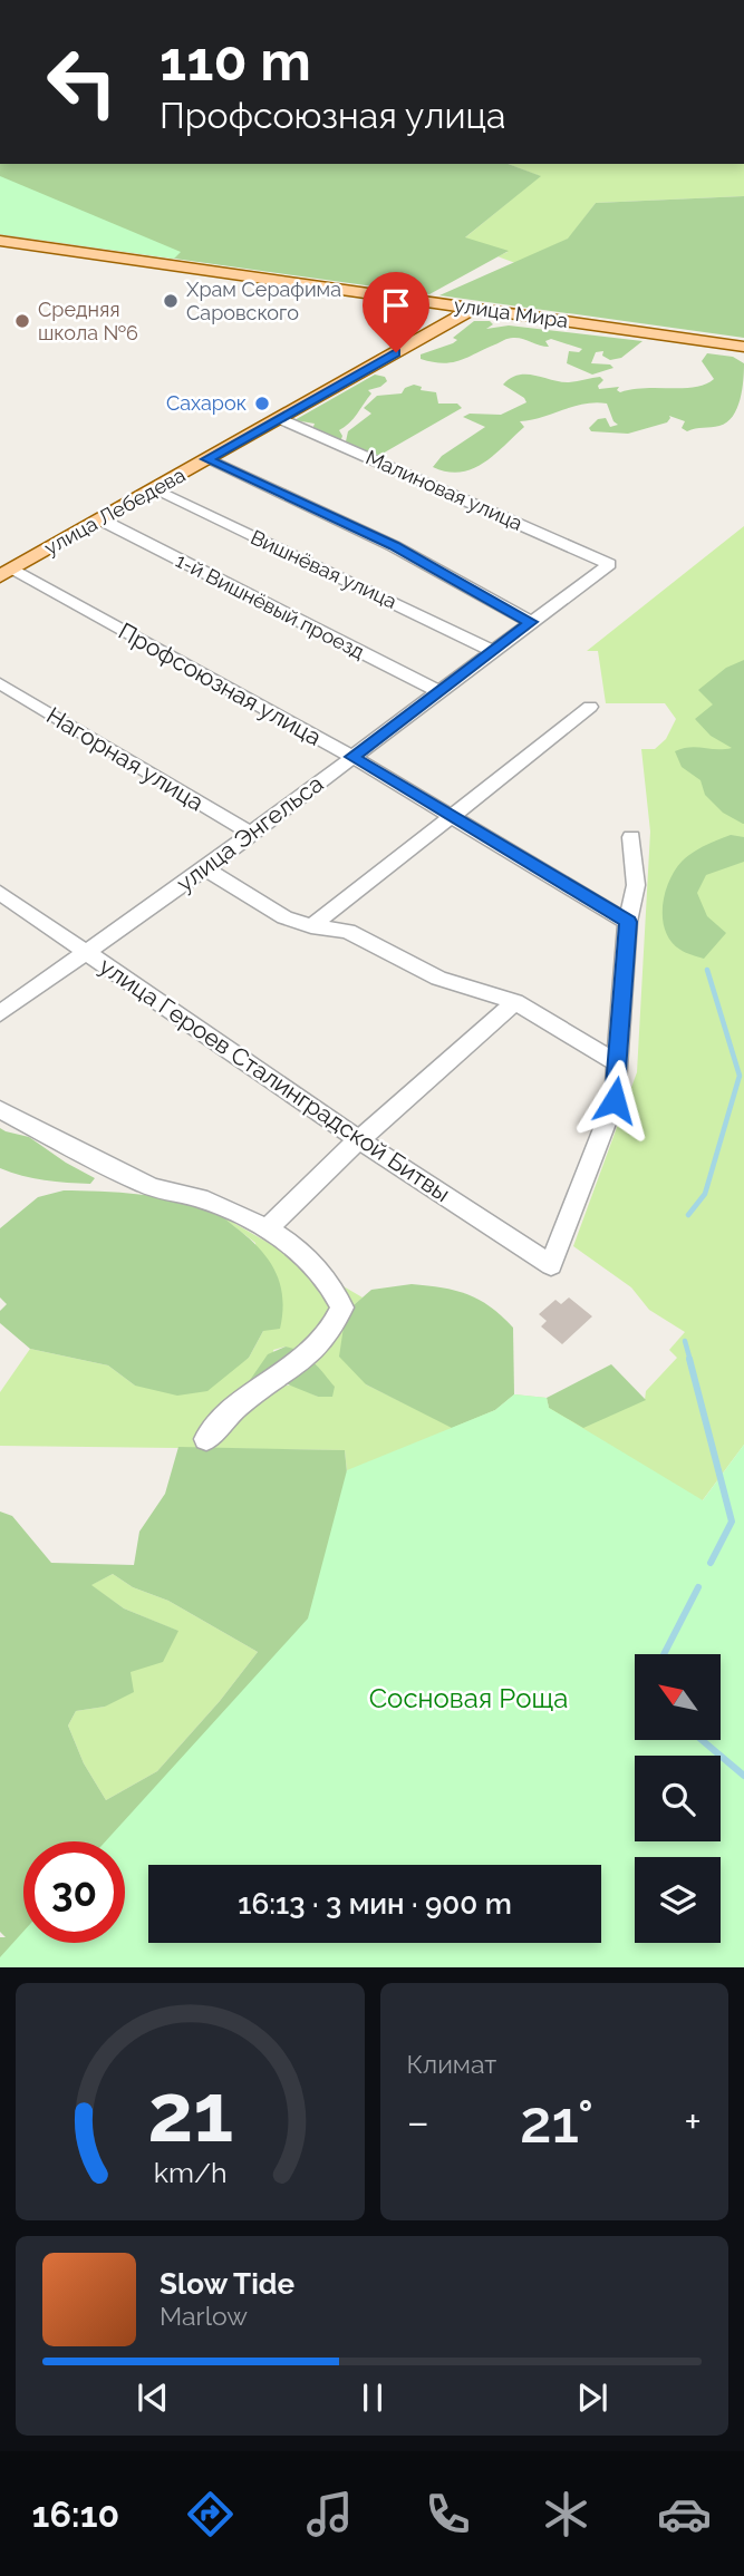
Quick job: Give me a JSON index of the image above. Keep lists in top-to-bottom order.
{
  "streets": {
    "main road": ["улица Мира", "улица Лебедева"],
    "street": [
      "Малиновая улица",
      "Вишнёвая улица",
      "1-й Вишнёвый проезд",
      "Профсоюзная улица",
      "Нагорная улица",
      "улица Энгельса",
      "улица Героев Сталинградской Битвы"
    ]
  },
  "crossings": [
    ["улица Мира", "улица Лебедева"],
    ["Малиновая улица", "улица Лебедева"],
    ["Малиновая улица", "улица Энгельса"],
    ["улица Лебедева", "Вишнёвая улица"],
    ["улица Лебедева", "1-й Вишнёвый проезд"],
    ["улица Лебедева", "Профсоюзная улица"],
    ["Вишнёвая улица", "улица Энгельса"],
    ["1-й Вишнёвый проезд", "улица Энгельса"],
    ["Профсоюзная улица", "улица Энгельса"],
    ["Нагорная улица", "улица Энгельса"],
    ["улица Энгельса", "улица Героев Сталинградской Битвы"]
  ],
  "parks": ["Сосновая Роща"],
  "places": ["Храм Серафима Саровского", "Средняя школа №6", "Сахарок"],
  "north": "top left",
  "page": {
    "turn": ["110 m", "Профсоюзная улица"],
    "limit": "30",
    "trip": "16:13 · 3 мин · 900 m",
    "tile": "Климат",
    "heat": ["−", "21°", "+"],
    "song": ["Slow Tide", "Marlow"],
    "tabs": "16:10",
    "gauge": ["21", "km/h"]
  }
}
